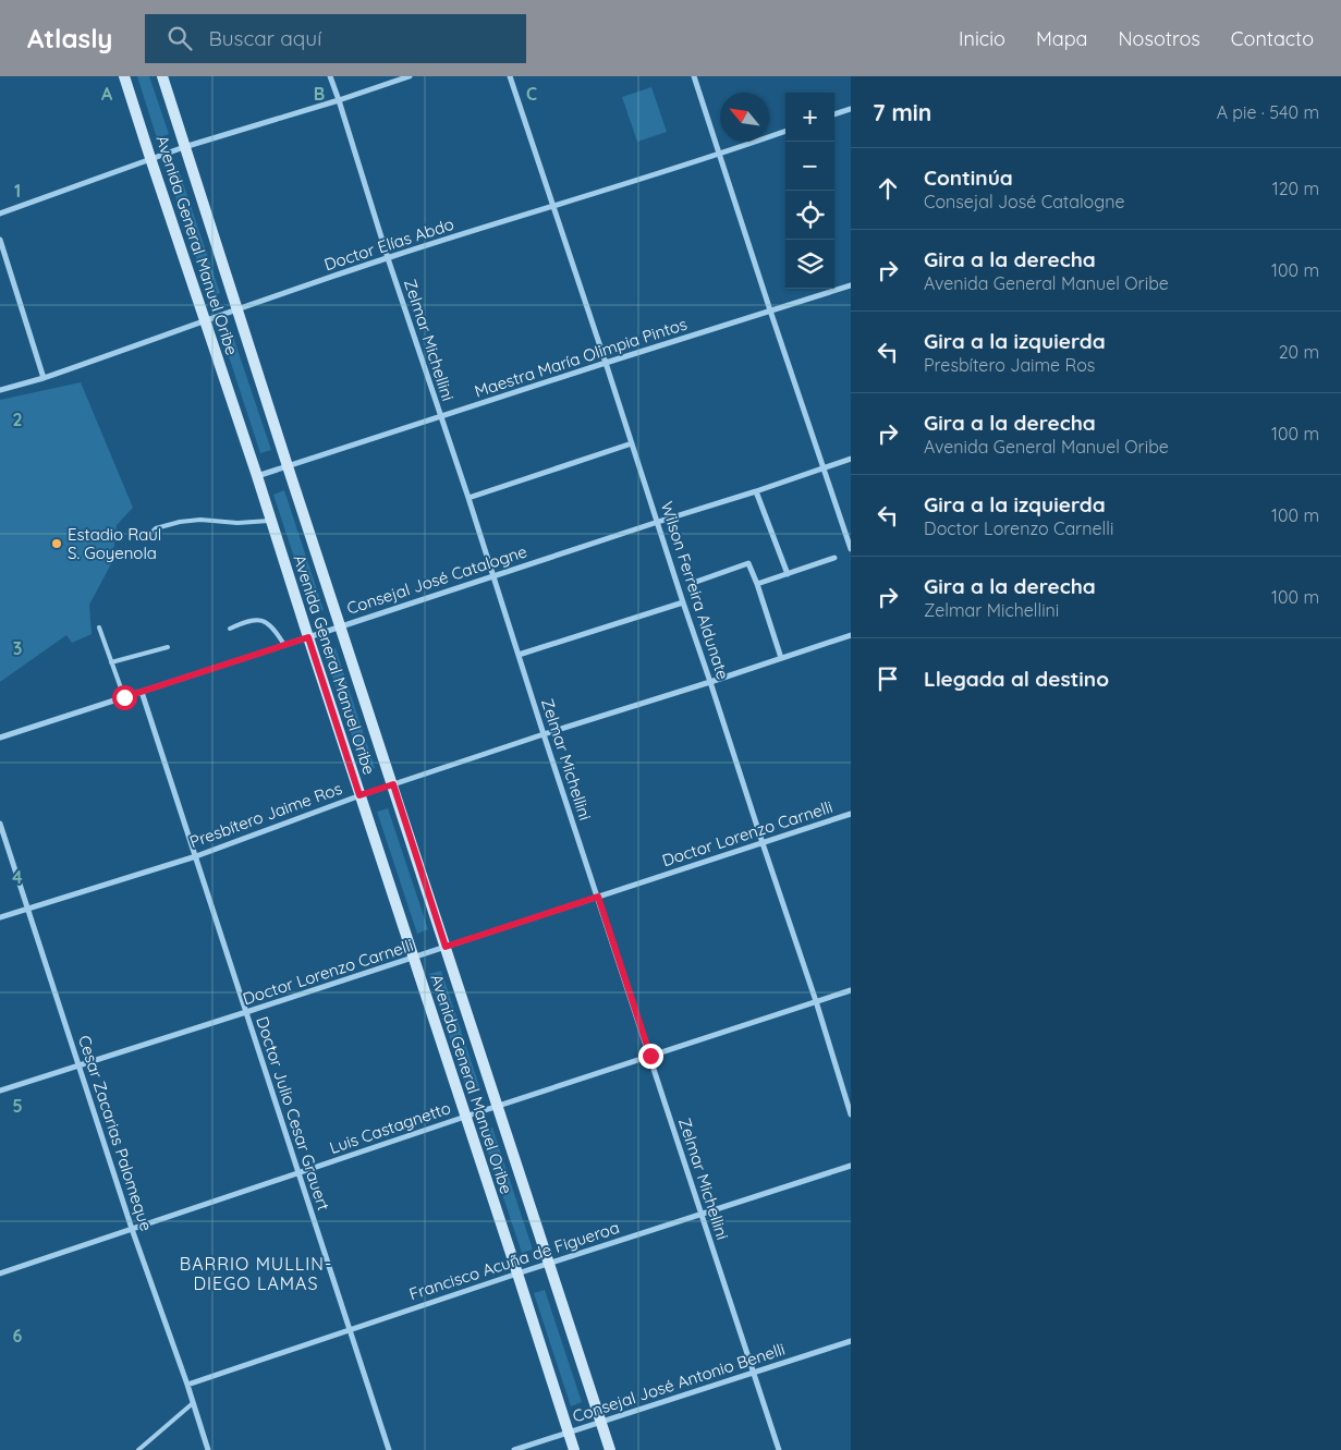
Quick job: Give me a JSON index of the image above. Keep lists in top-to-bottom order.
{
  "streets": {
    "main road": ["Avenida General Manuel Oribe"],
    "street": [
      "Doctor Elías Abdo",
      "Zelmar Michellini",
      "Maestra María Olimpia Pintos",
      "Consejal José Catalogne",
      "Wilson Ferreira Aldunate",
      "Presbítero Jaime Ros",
      "Doctor Lorenzo Carnelli",
      "Doctor Julio Cesar Grauert",
      "Luis Castagnetto",
      "Cesar Zacarias Palomeque",
      "Francisco Acuña de Figueroa",
      "Consejal José Antonio Benelli"
    ]
  },
  "crossings": [
    ["Doctor Elías Abdo", "Avenida General Manuel Oribe"],
    ["Doctor Elías Abdo", "Zelmar Michellini"],
    ["Doctor Elías Abdo", "Wilson Ferreira Aldunate"],
    ["Avenida General Manuel Oribe", "Maestra María Olimpia Pintos"],
    ["Avenida General Manuel Oribe", "Consejal José Catalogne"],
    ["Avenida General Manuel Oribe", "Presbítero Jaime Ros"],
    ["Avenida General Manuel Oribe", "Doctor Lorenzo Carnelli"],
    ["Avenida General Manuel Oribe", "Luis Castagnetto"],
    ["Avenida General Manuel Oribe", "Francisco Acuña de Figueroa"],
    ["Avenida General Manuel Oribe", "Consejal José Antonio Benelli"],
    ["Zelmar Michellini", "Maestra María Olimpia Pintos"],
    ["Zelmar Michellini", "Consejal José Catalogne"],
    ["Zelmar Michellini", "Presbítero Jaime Ros"],
    ["Zelmar Michellini", "Doctor Lorenzo Carnelli"],
    ["Zelmar Michellini", "Luis Castagnetto"],
    ["Zelmar Michellini", "Francisco Acuña de Figueroa"],
    ["Zelmar Michellini", "Consejal José Antonio Benelli"],
    ["Maestra María Olimpia Pintos", "Wilson Ferreira Aldunate"],
    ["Consejal José Catalogne", "Wilson Ferreira Aldunate"],
    ["Consejal José Catalogne", "Doctor Julio Cesar Grauert"],
    ["Wilson Ferreira Aldunate", "Presbítero Jaime Ros"],
    ["Wilson Ferreira Aldunate", "Doctor Lorenzo Carnelli"],
    ["Wilson Ferreira Aldunate", "Luis Castagnetto"],
    ["Presbítero Jaime Ros", "Doctor Julio Cesar Grauert"],
    ["Presbítero Jaime Ros", "Cesar Zacarias Palomeque"],
    ["Doctor Lorenzo Carnelli", "Doctor Julio Cesar Grauert"],
    ["Doctor Lorenzo Carnelli", "Cesar Zacarias Palomeque"],
    ["Doctor Julio Cesar Grauert", "Luis Castagnetto"],
    ["Doctor Julio Cesar Grauert", "Francisco Acuña de Figueroa"],
    ["Luis Castagnetto", "Cesar Zacarias Palomeque"],
    ["Cesar Zacarias Palomeque", "Francisco Acuña de Figueroa"]
  ],
  "districts": ["BARRIO MULLIN- DIEGO LAMAS"],
  "places": ["Estadio Raul S. Goyenola"],
  "north": "top left",
  "page": {
    "header": "Atlasly",
    "search": "Buscar aquí",
    "nav": [
      "Inicio",
      "Mapa",
      "Nosotros",
      "Contacto"
    ],
    "heading": ["7 min", "A pie · 540 m"],
    "map_buttons": ["+", "−"],
    "list": [
      ["Continúa", "Consejal José Catalogne", "120 m"],
      ["Gira a la derecha", "Avenida General Manuel Oribe", "100 m"],
      ["Gira a la izquierda", "Presbítero Jaime Ros", "20 m"],
      ["Gira a la derecha", "Avenida General Manuel Oribe", "100 m"],
      ["Gira a la izquierda", "Doctor Lorenzo Carnelli", "100 m"],
      ["Gira a la derecha", "Zelmar Michellini", "100 m"],
      "Llegada al destino"
    ]
  },
  "grid": {
    "columns": ["A", "B", "C"],
    "rows": [
      "1",
      "2",
      "3",
      "4",
      "5",
      "6"
    ]
  }
}
